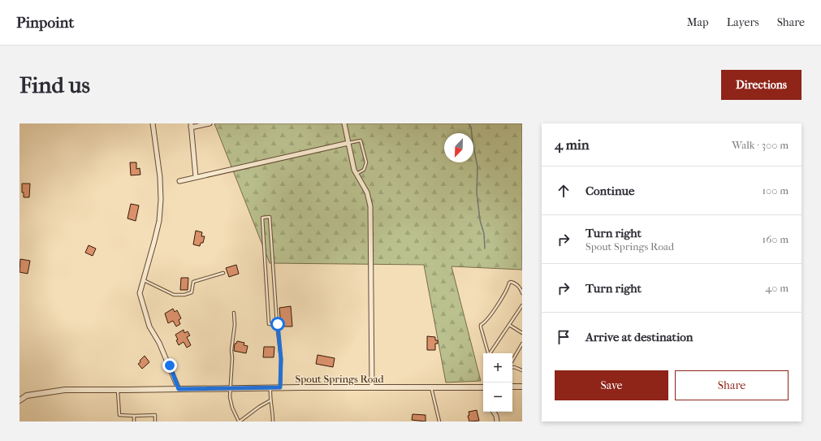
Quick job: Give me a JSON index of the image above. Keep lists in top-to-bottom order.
{
  "streets": {
    "street": ["Spout Springs Road"]
  },
  "north": "bottom left",
  "page": {
    "header": "Pinpoint",
    "nav": ["Map", "Layers", "Share"],
    "buttons": [
      "Directions",
      ["Save", "Share"]
    ],
    "title": "Find us",
    "heading": ["4 min", "Walk · 300 m"],
    "list": [
      ["Continue", "100 m"],
      ["Turn right", "Spout Springs Road", "160 m"],
      ["Turn right", "40 m"],
      "Arrive at destination"
    ],
    "map_buttons": ["+", "−"]
  }
}
